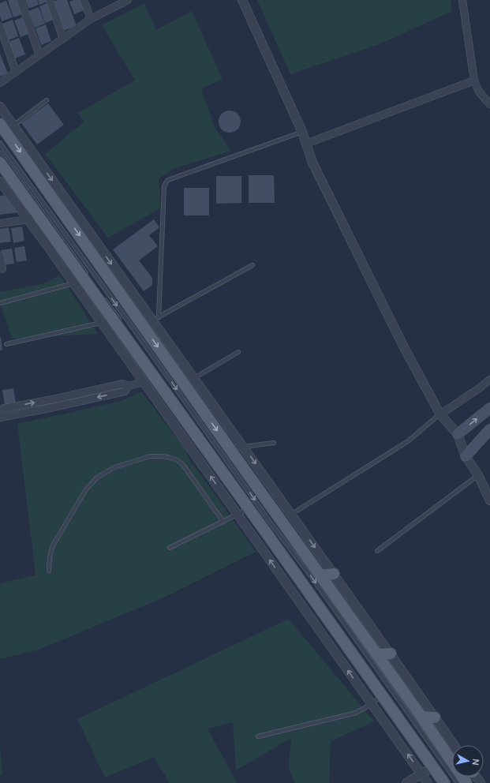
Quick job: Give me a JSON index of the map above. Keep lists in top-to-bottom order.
{
  "north": "right"
}
